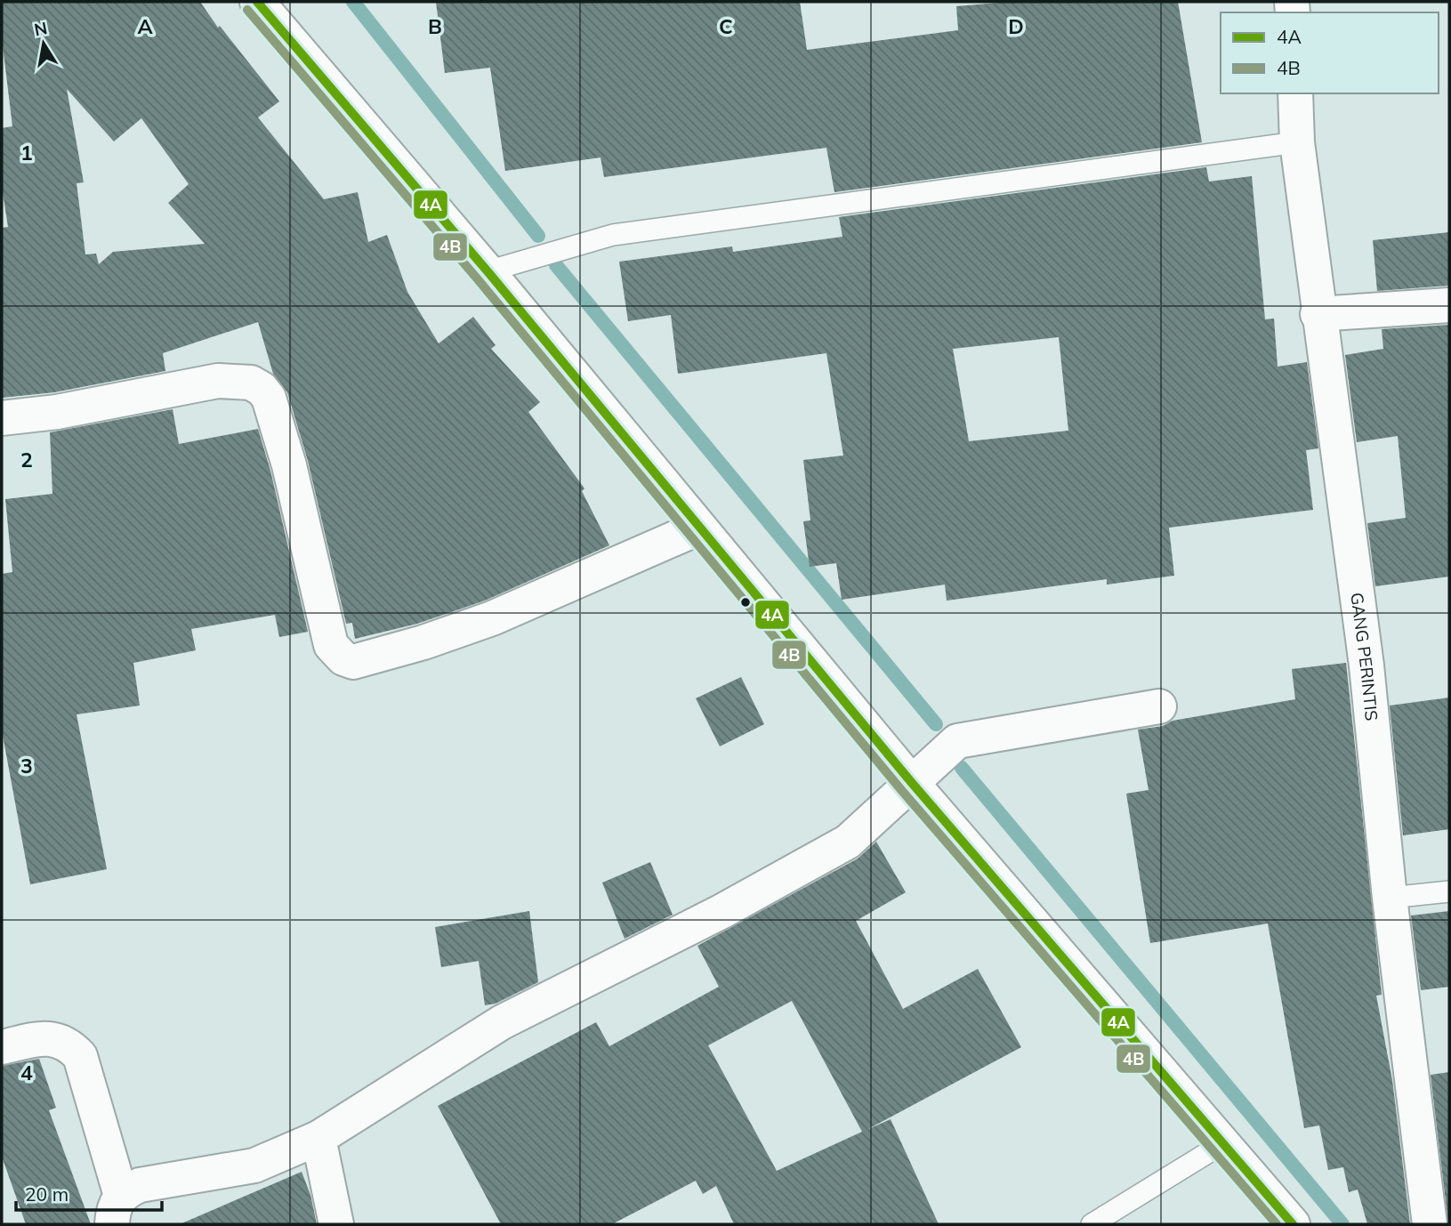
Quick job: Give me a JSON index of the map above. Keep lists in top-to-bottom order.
{
  "streets": {
    "street": ["GANG PERINTIS"]
  },
  "lines": ["transit line 4A", "transit line 4B"],
  "legend": ["4A", "4B"],
  "scale_bar": "20 m",
  "north": "top",
  "grid": {
    "columns": [
      "A",
      "B",
      "C",
      "D"
    ],
    "rows": [
      "1",
      "2",
      "3",
      "4"
    ]
  }
}
